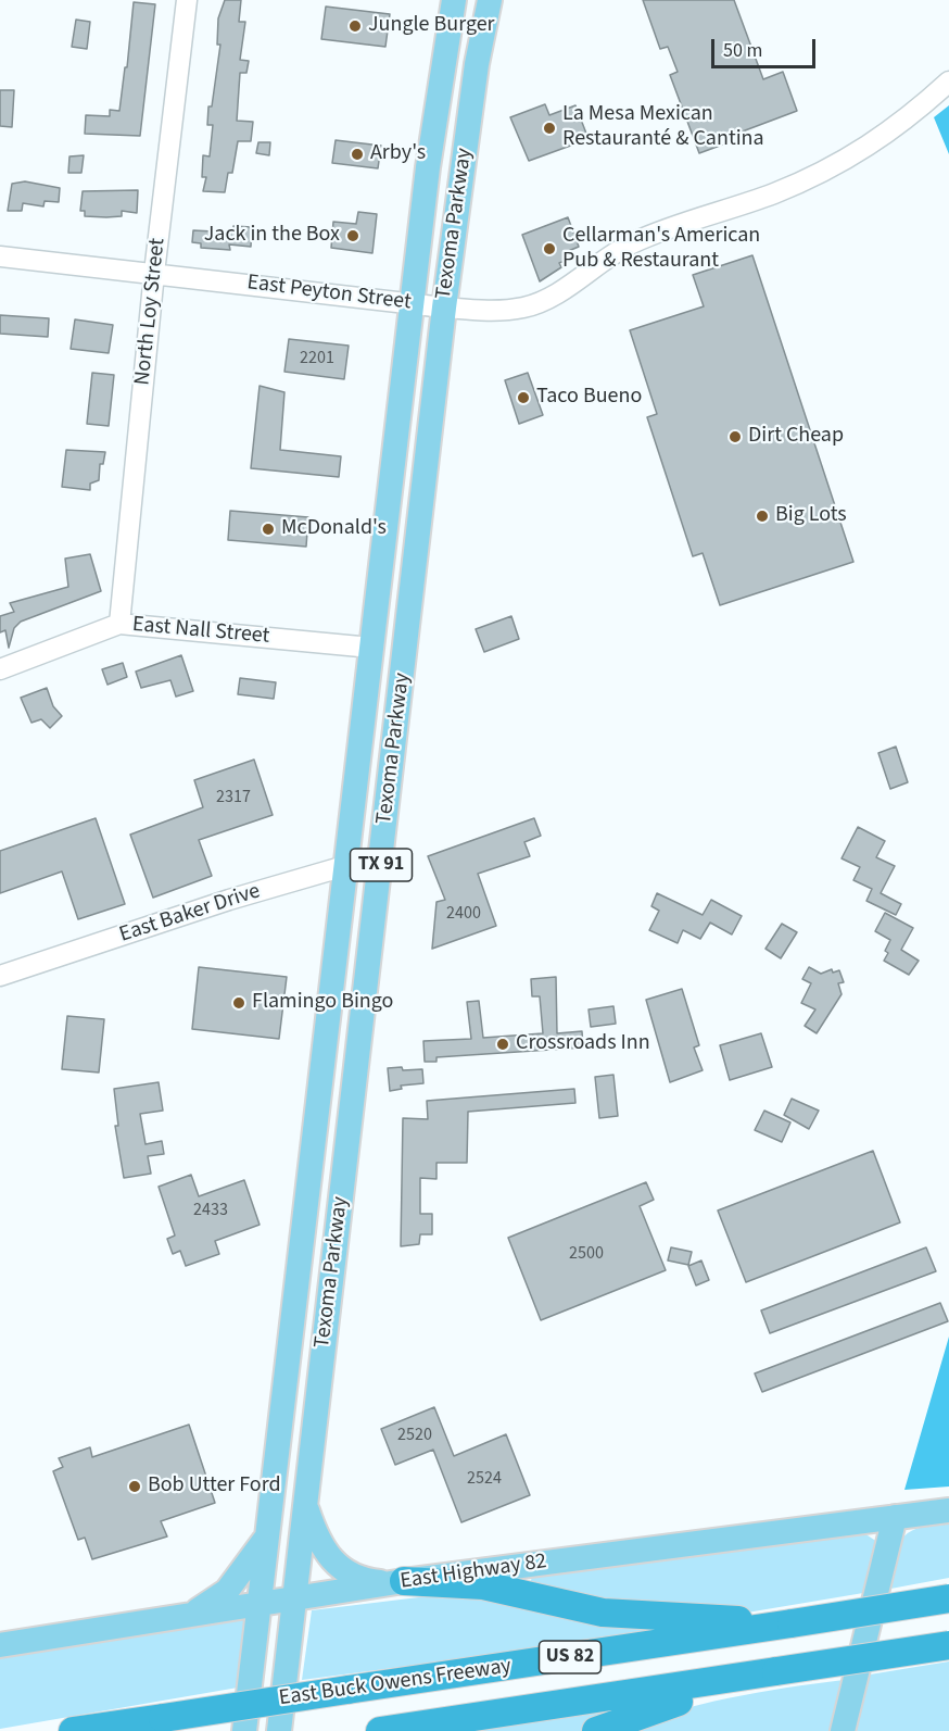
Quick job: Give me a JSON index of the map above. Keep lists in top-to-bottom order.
{
  "streets": {
    "highway": ["US 82", "East Buck Owens Freeway"],
    "main road": ["Texoma Parkway", "TX 91", "East Highway 82"],
    "street": [
      "East Peyton Street",
      "North Loy Street",
      "East Nall Street",
      "East Baker Drive"
    ]
  },
  "crossings": [
    ["Texoma Parkway", "East Peyton Street"],
    ["Texoma Parkway", "East Nall Street"],
    ["Texoma Parkway", "East Baker Drive"],
    ["Texoma Parkway", "East Highway 82"],
    ["East Peyton Street", "North Loy Street"],
    ["North Loy Street", "East Nall Street"]
  ],
  "places": [
    "Jungle Burger",
    "La Mesa Mexican Restauranté & Cantina",
    "Arby's",
    "Jack in the Box",
    "Cellarman's American Pub & Restaurant",
    "Taco Bueno",
    "Dirt Cheap",
    "Big Lots",
    "McDonald's",
    "Flamingo Bingo",
    "Crossroads Inn",
    "Bob Utter Ford"
  ],
  "house_numbers": [
    "2201",
    "2317",
    "2400",
    "2433",
    "2500",
    "2520",
    "2524"
  ],
  "scale_bar": "50 m"
}
